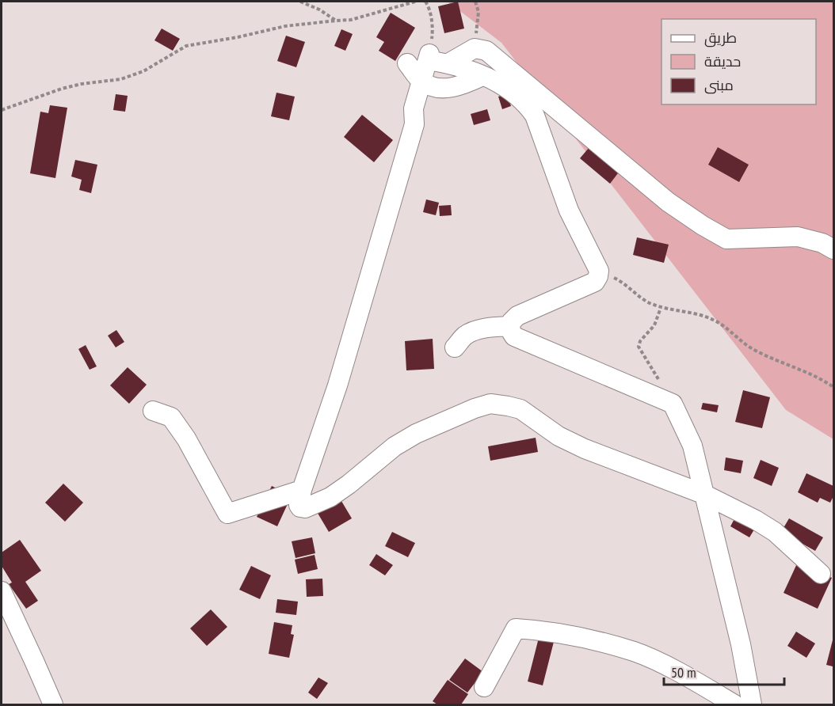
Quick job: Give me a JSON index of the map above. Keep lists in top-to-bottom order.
{
  "legend": ["طريق", "حديقة", "مبنى"],
  "scale_bar": "50 m"
}
